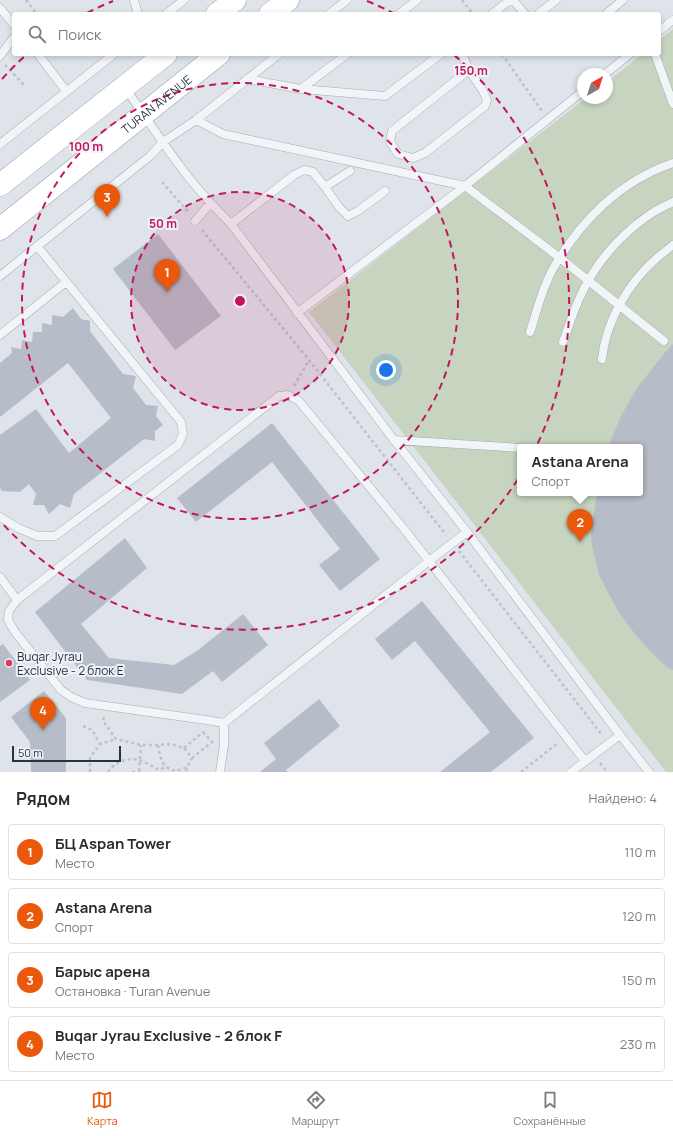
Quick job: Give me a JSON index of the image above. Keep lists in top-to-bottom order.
{
  "streets": {
    "main road": ["TURAN AVENUE"]
  },
  "places": ["Buqar Jyrau Exclusive - 2 блок E"],
  "scale_bar": "50 m",
  "north": "top right",
  "page": {
    "search": "Поиск",
    "pins": [
      "3",
      "1",
      "2",
      "4"
    ],
    "popup": ["Astana Arena", "Спорт"],
    "scale": "50 m",
    "heading": ["Рядом", "Найдено: 4"],
    "list": [
      {
        "mark": "1",
        "name": "БЦ Aspan Tower",
        "note": "Место",
        "value": "110 m"
      },
      {
        "mark": "2",
        "name": "Astana Arena",
        "note": "Спорт",
        "value": "120 m"
      },
      {
        "mark": "3",
        "name": "Барыс арена",
        "note": "Остановка · Turan Avenue",
        "value": "150 m"
      },
      {
        "mark": "4",
        "name": "Buqar Jyrau Exclusive - 2 блок F",
        "note": "Место",
        "value": "230 m"
      }
    ],
    "nav": ["Карта", "Маршрут", "Сохранённые"]
  },
  "rings": ["150 m", "100 m", "50 m"]
}
